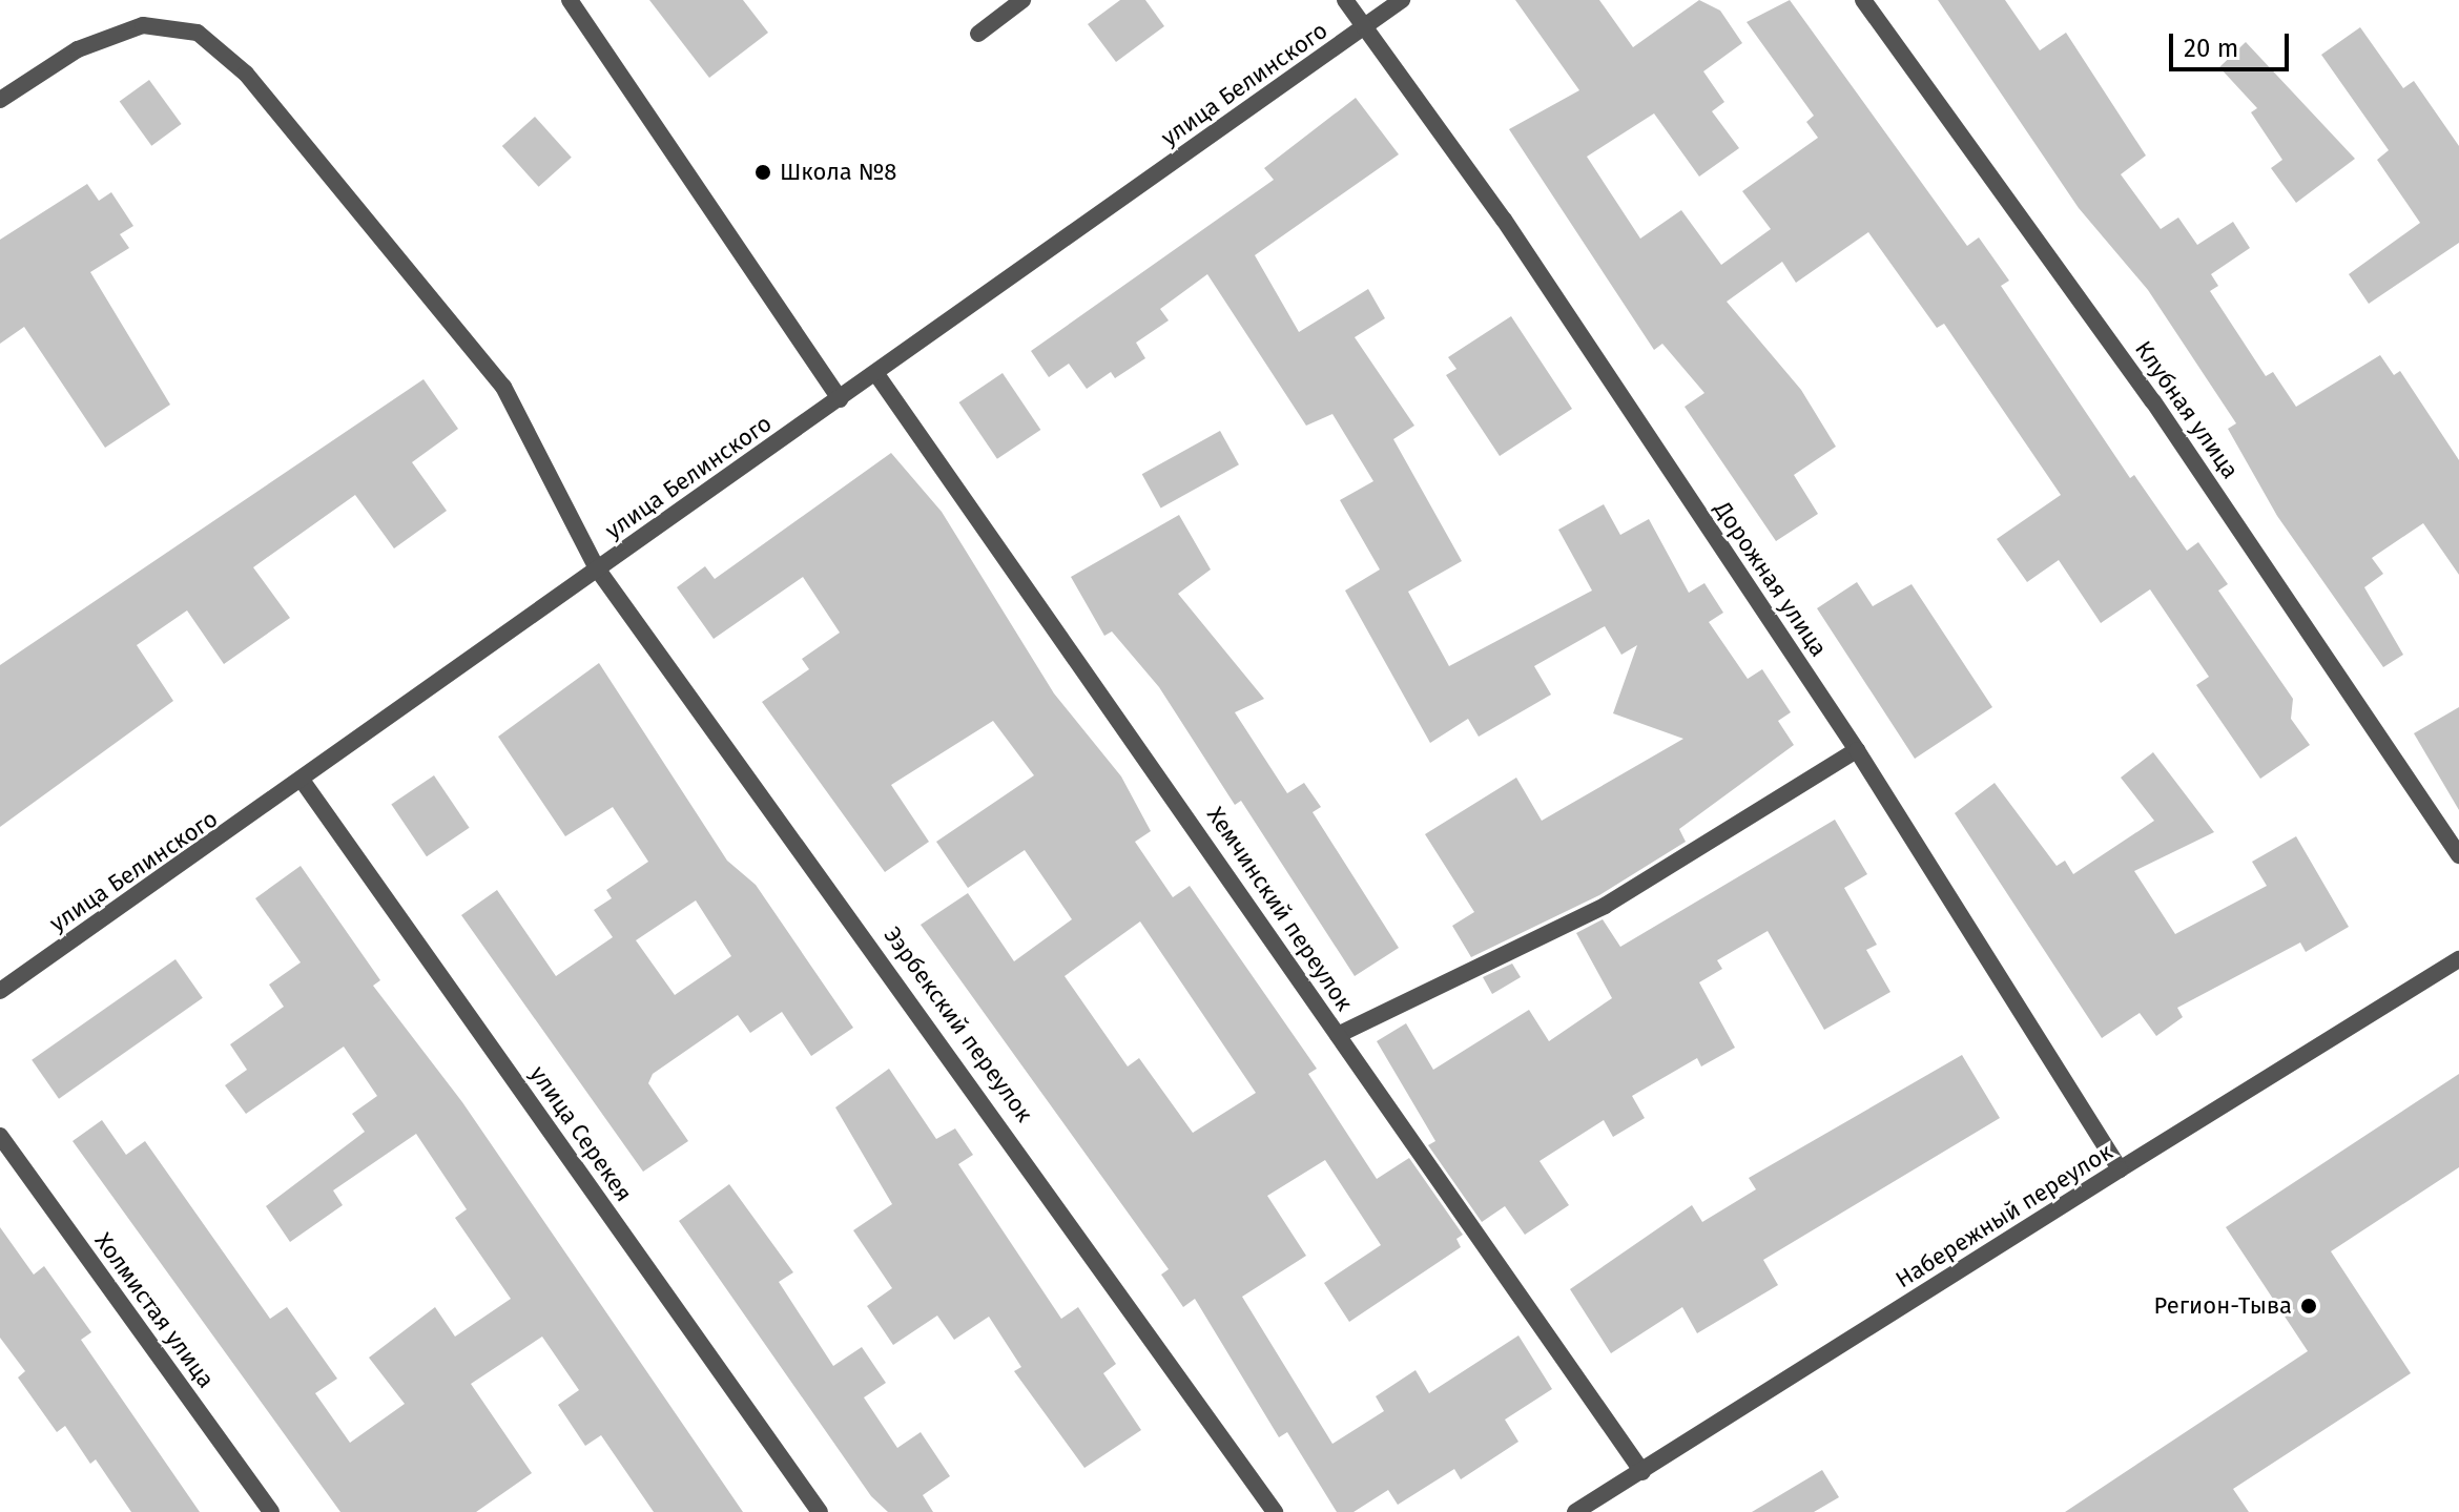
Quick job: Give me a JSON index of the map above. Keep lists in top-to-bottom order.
{
  "streets": {
    "street": [
      "улица Белинского",
      "Клубная улица",
      "Дорожная улица",
      "Хемчинский переулок",
      "Ээрбекский переулок",
      "улица Серекея",
      "Набережный переулок",
      "Холмистая улица"
    ]
  },
  "crossings": [
    ["улица Белинского", "Дорожная улица"],
    ["улица Белинского", "Хемчинский переулок"],
    ["улица Белинского", "Ээрбекский переулок"],
    ["улица Белинского", "улица Серекея"],
    ["Дорожная улица", "Набережный переулок"],
    ["Хемчинский переулок", "Набережный переулок"]
  ],
  "places": ["Школа №8", "Регион-Тыва"],
  "scale_bar": "20 m"
}
